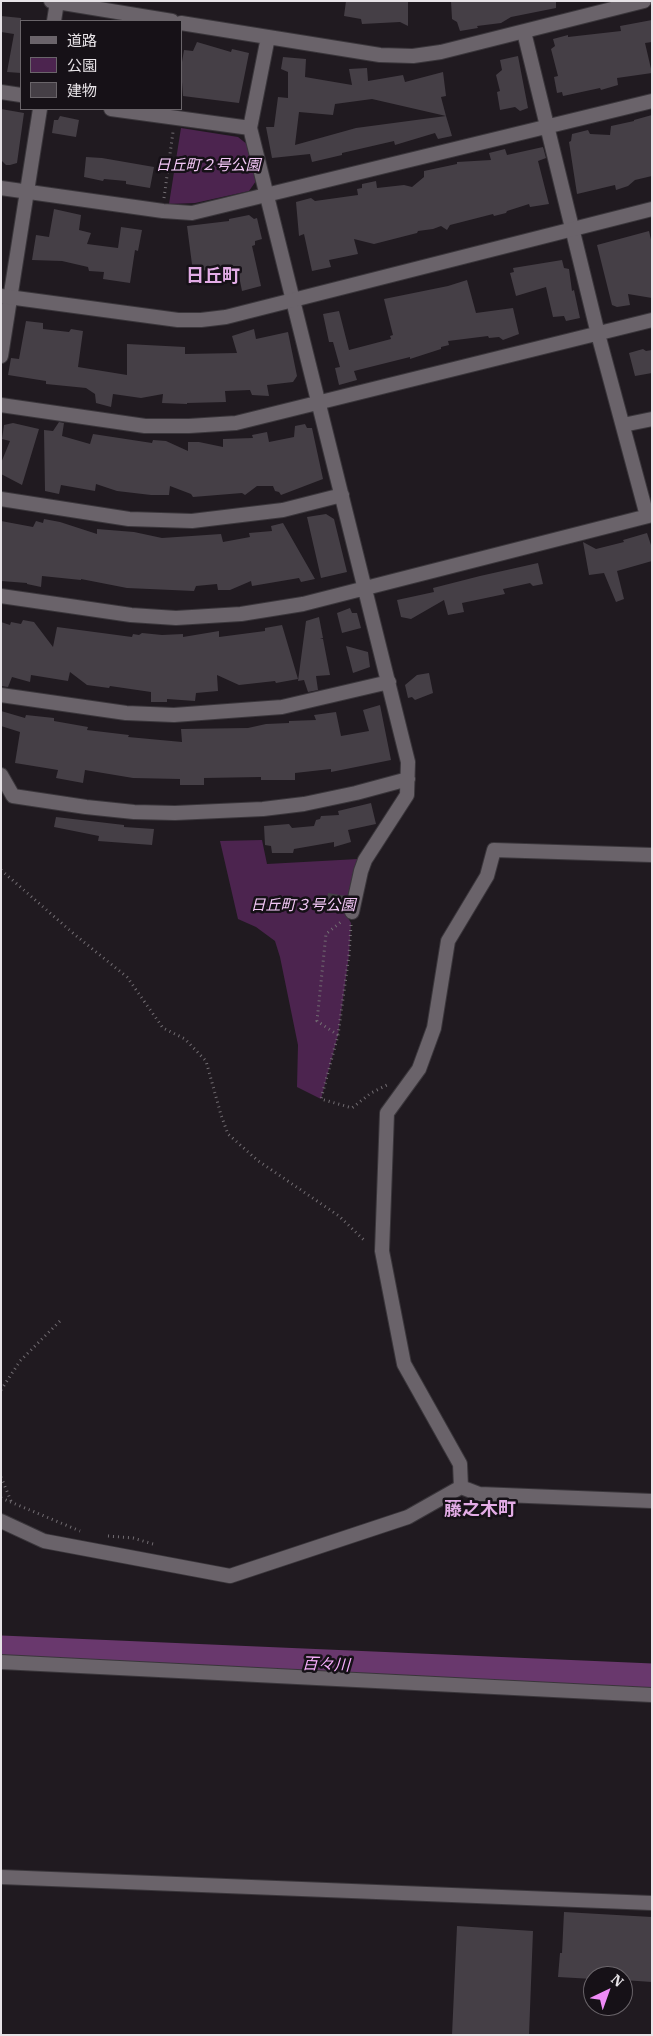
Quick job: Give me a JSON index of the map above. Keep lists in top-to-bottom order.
{
  "districts": ["日丘町", "藤之木町"],
  "water": ["百々川"],
  "parks": ["日丘町２号公園", "日丘町３号公園"],
  "legend": ["道路", "公園", "建物"],
  "north": "top right"
}
